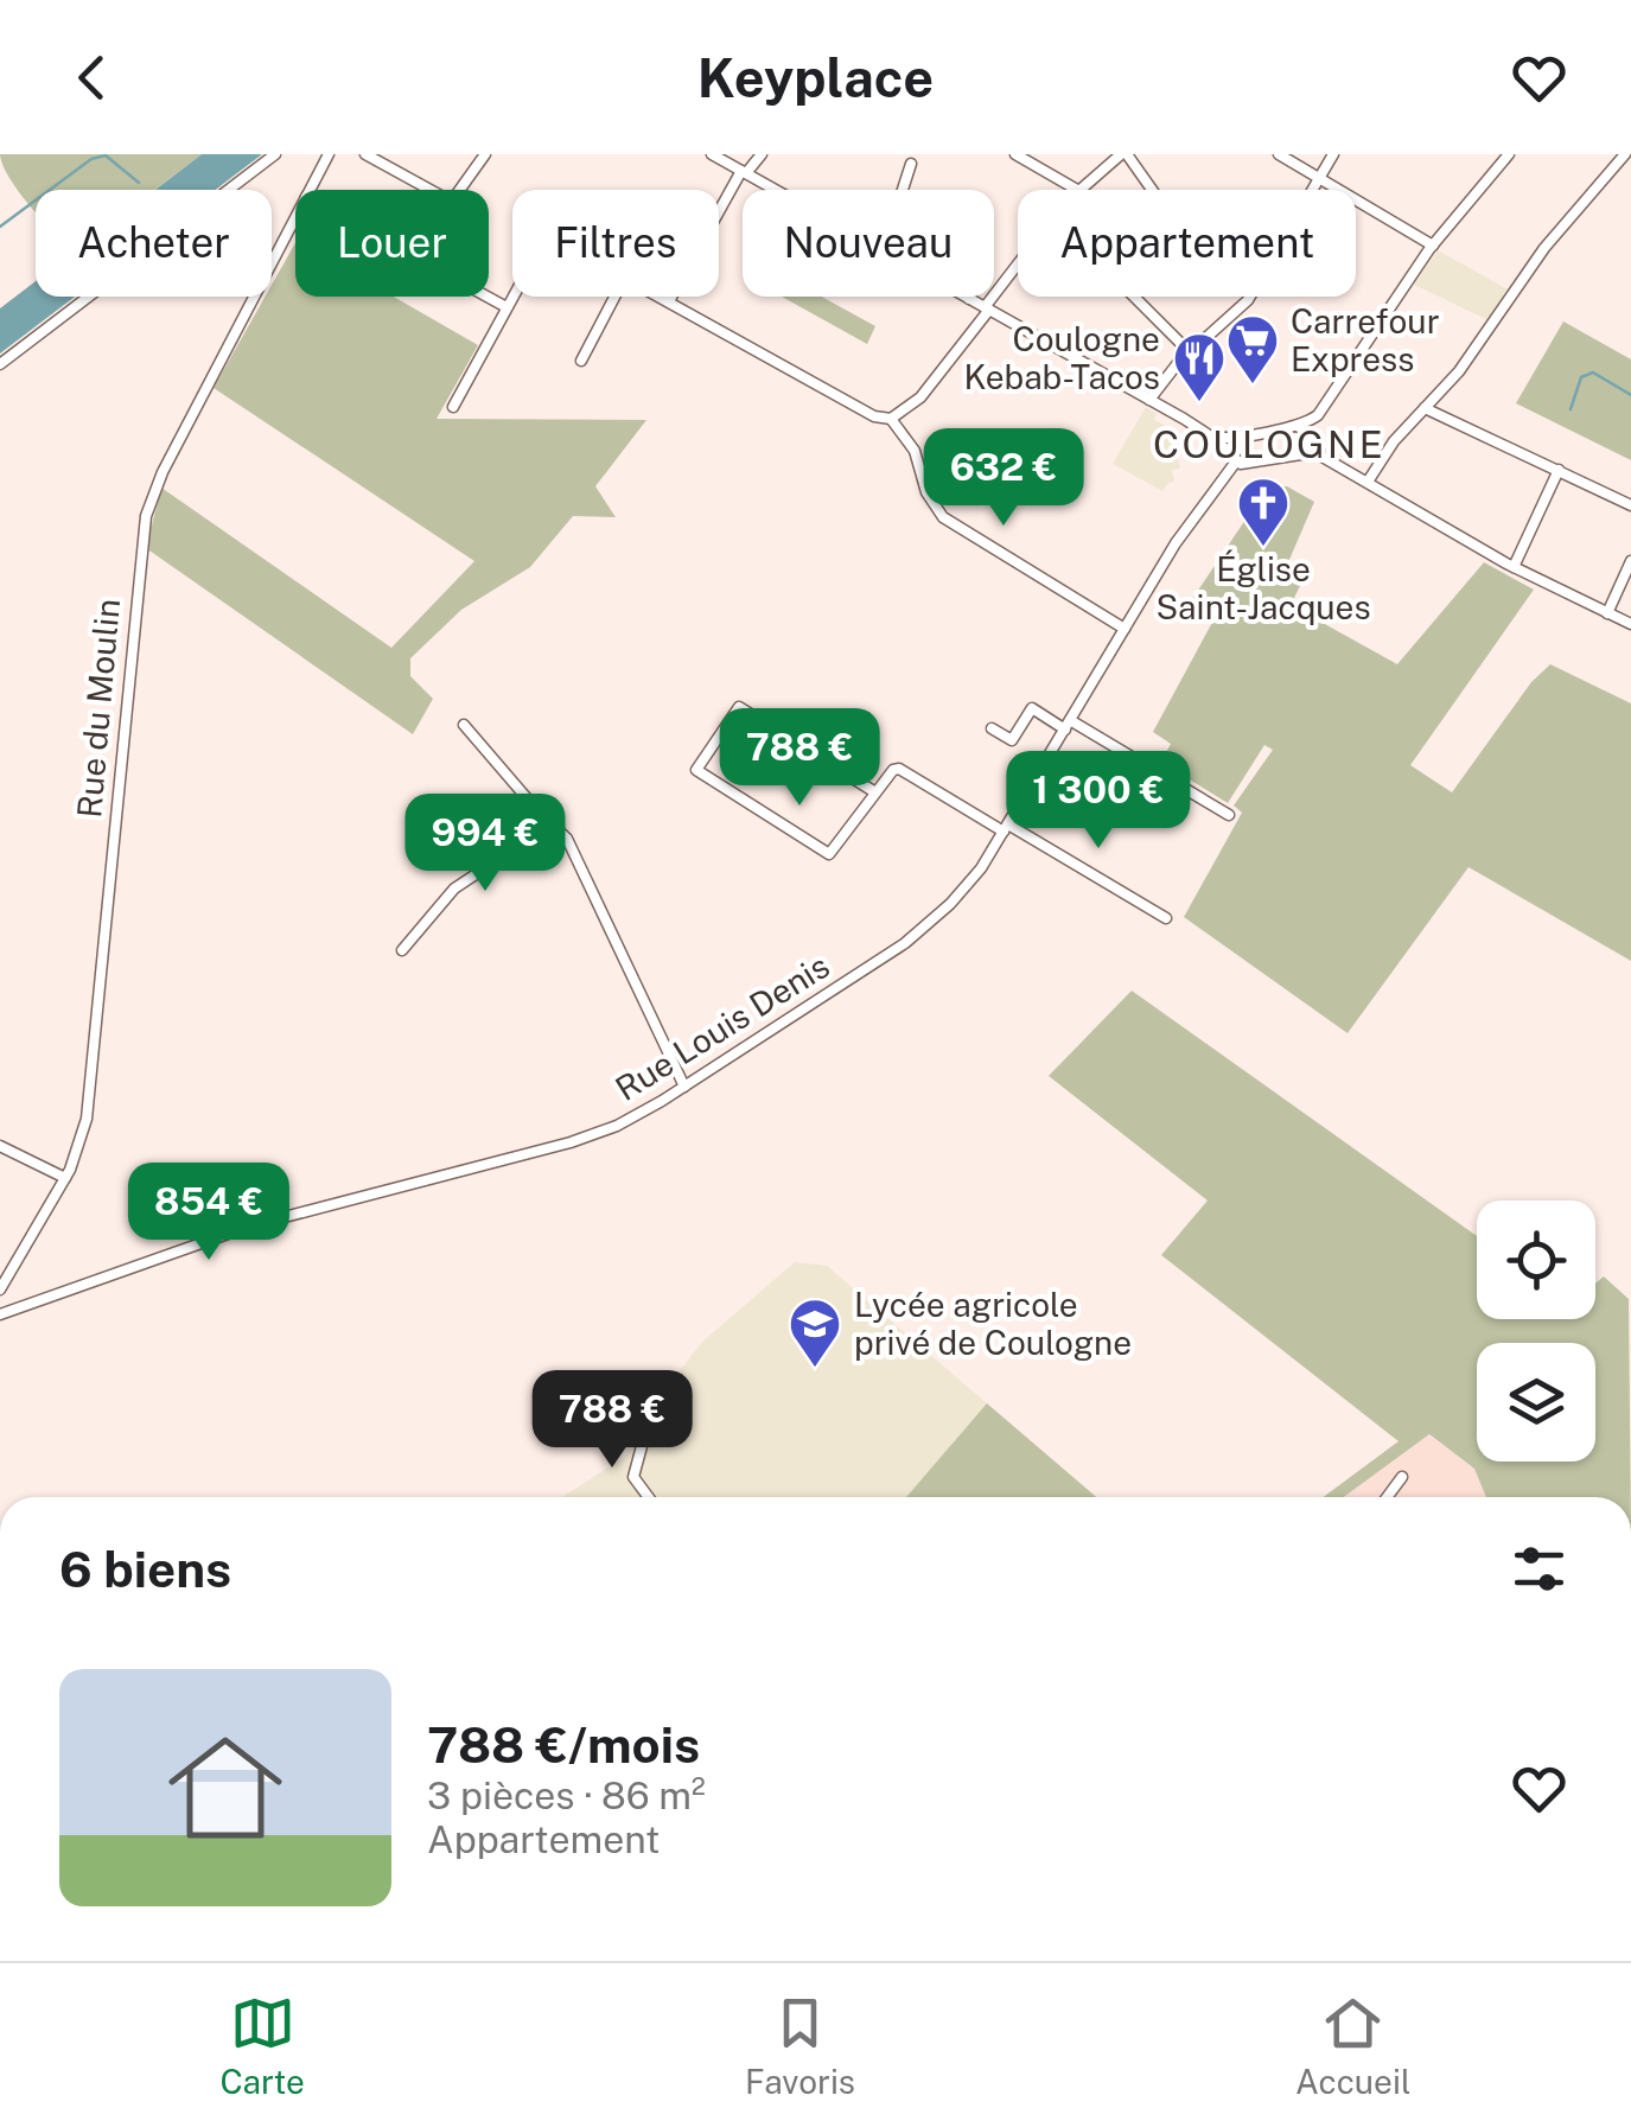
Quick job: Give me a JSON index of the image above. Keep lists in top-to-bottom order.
{
  "streets": {
    "street": ["Rue du Moulin", "Rue Louis Denis"]
  },
  "districts": ["COULOGNE"],
  "places": {
    "supermarket": ["Carrefour Express"],
    "restaurant": ["Coulogne Kebab-Tacos"],
    "church": ["Église Saint-Jacques"],
    "school or university": ["Lycée agricole privé de Coulogne"]
  },
  "page": {
    "header": "Keyplace",
    "chip": [
      "Acheter",
      "Louer",
      "Filtres",
      "Nouveau",
      "Appartement"
    ],
    "price": [
      "632 €",
      "788 €",
      "1 300 €",
      "994 €",
      "854 €",
      "788 €"
    ],
    "heading": "6 biens",
    "list": [
      {
        "name": "788 €/mois",
        "note": "3 pièces · 86 m² · Appartement"
      }
    ],
    "tabs": ["Carte", "Favoris", "Accueil"]
  }
}
